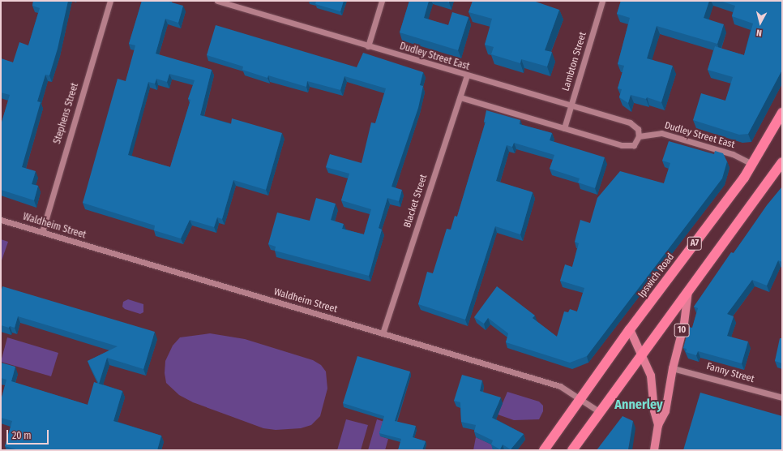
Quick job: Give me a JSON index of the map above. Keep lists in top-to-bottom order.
{
  "streets": {
    "highway": ["A7", "Ipswich Road"],
    "main road": ["10"],
    "street": [
      "Dudley Street East",
      "Lambton Street",
      "Stephens Street",
      "Blacket Street",
      "Waldheim Street",
      "Fanny Street"
    ]
  },
  "crossings": [
    ["Dudley Street East", "Lambton Street"],
    ["Dudley Street East", "Blacket Street"],
    ["Dudley Street East", "Ipswich Road"],
    ["Stephens Street", "Waldheim Street"],
    ["Blacket Street", "Waldheim Street"],
    ["Waldheim Street", "A7"],
    ["Waldheim Street", "Ipswich Road"],
    ["A7", "10"],
    ["Ipswich Road", "10"],
    ["10", "Fanny Street"]
  ],
  "districts": ["Annerley"],
  "scale_bar": "20 m",
  "north": "bottom"
}
